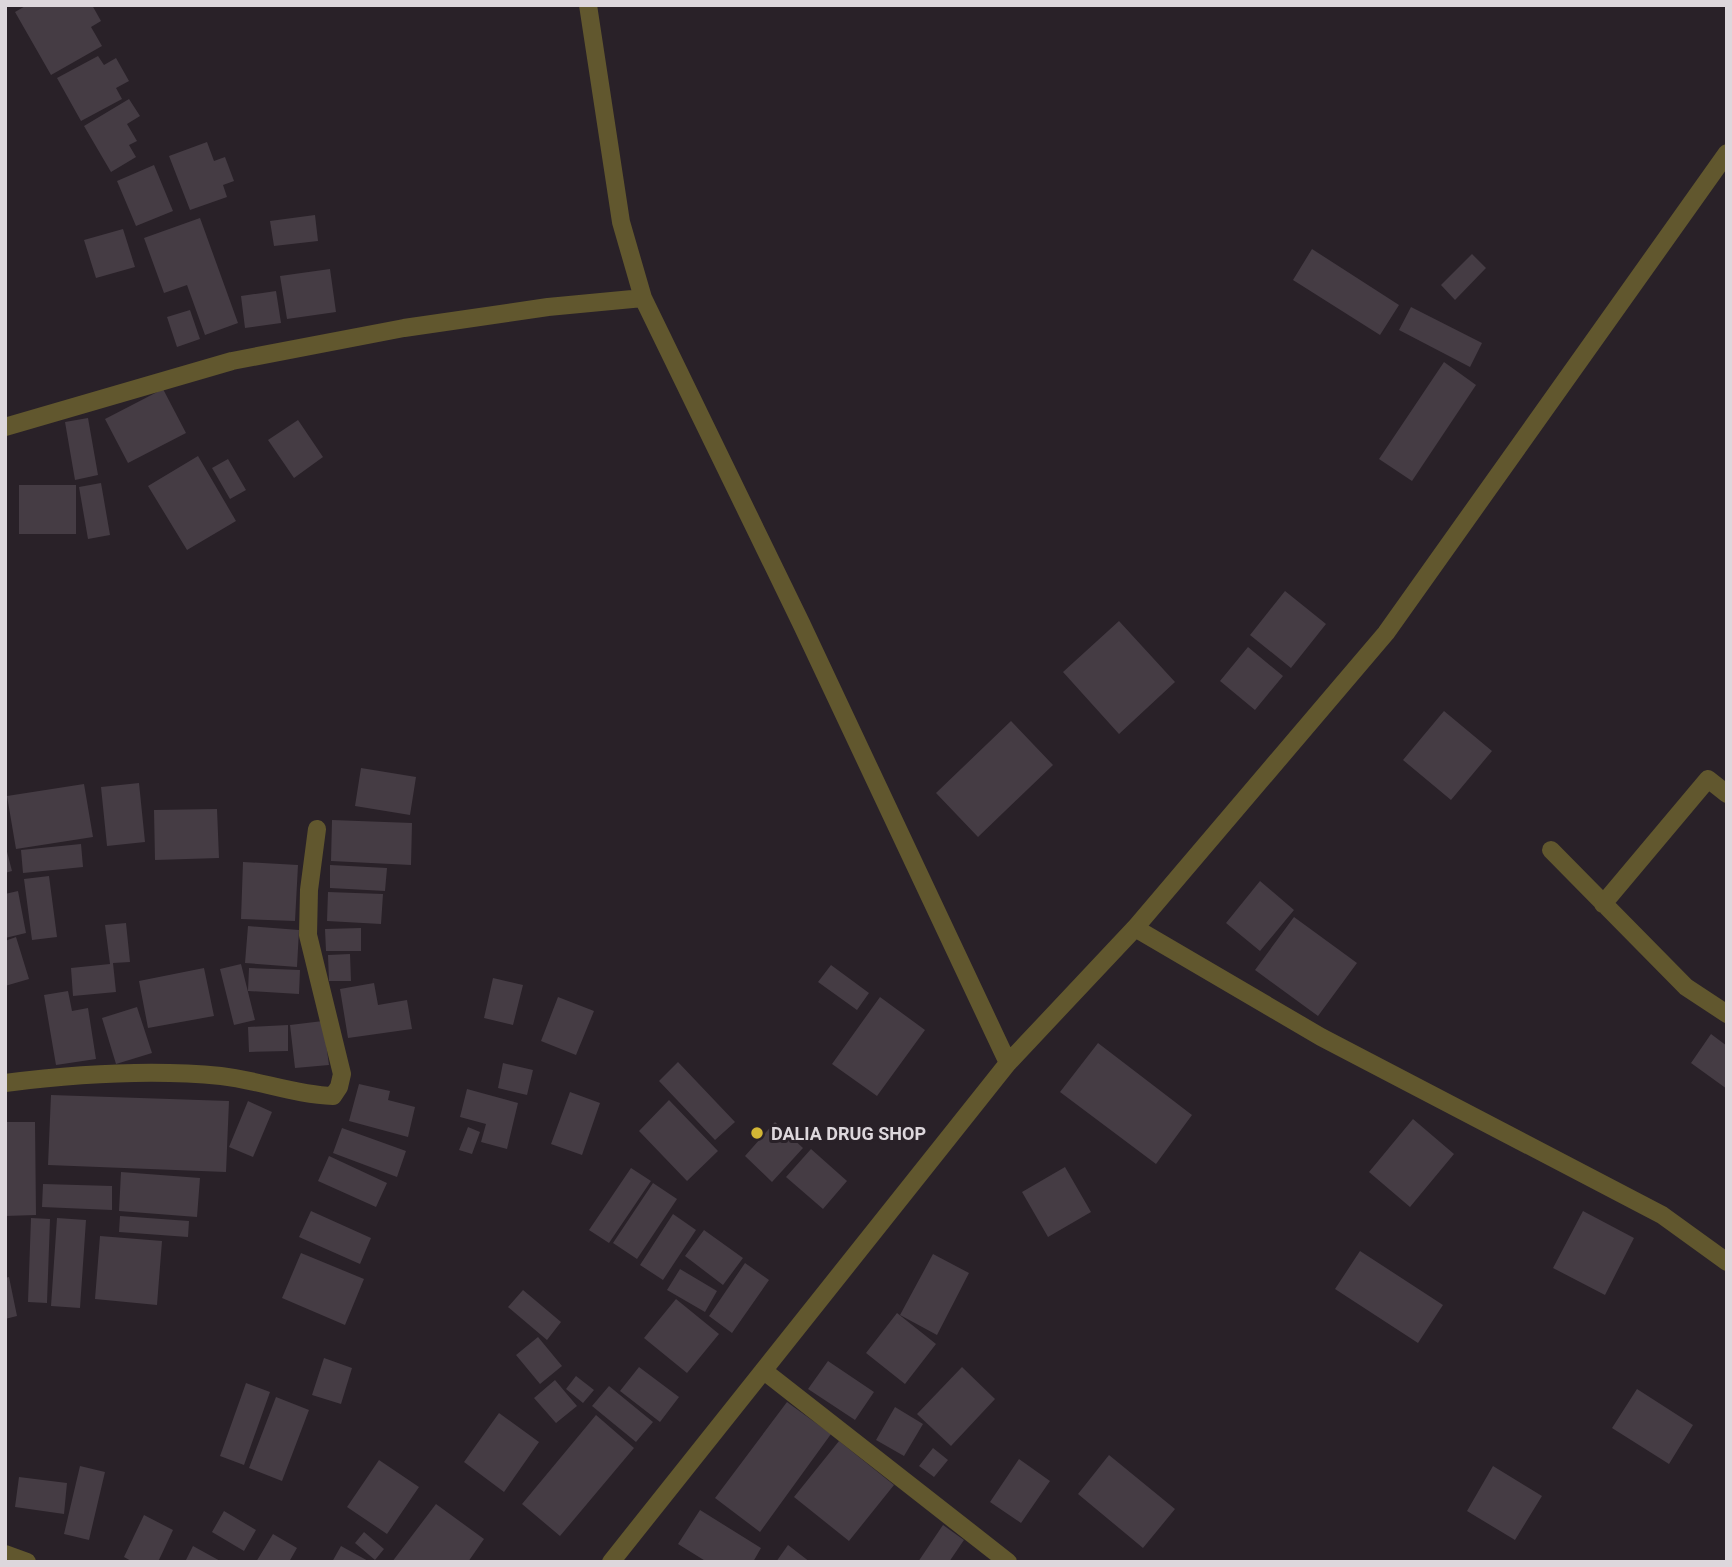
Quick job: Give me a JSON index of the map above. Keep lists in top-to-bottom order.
{
  "places": ["DALIA DRUG SHOP"]
}
